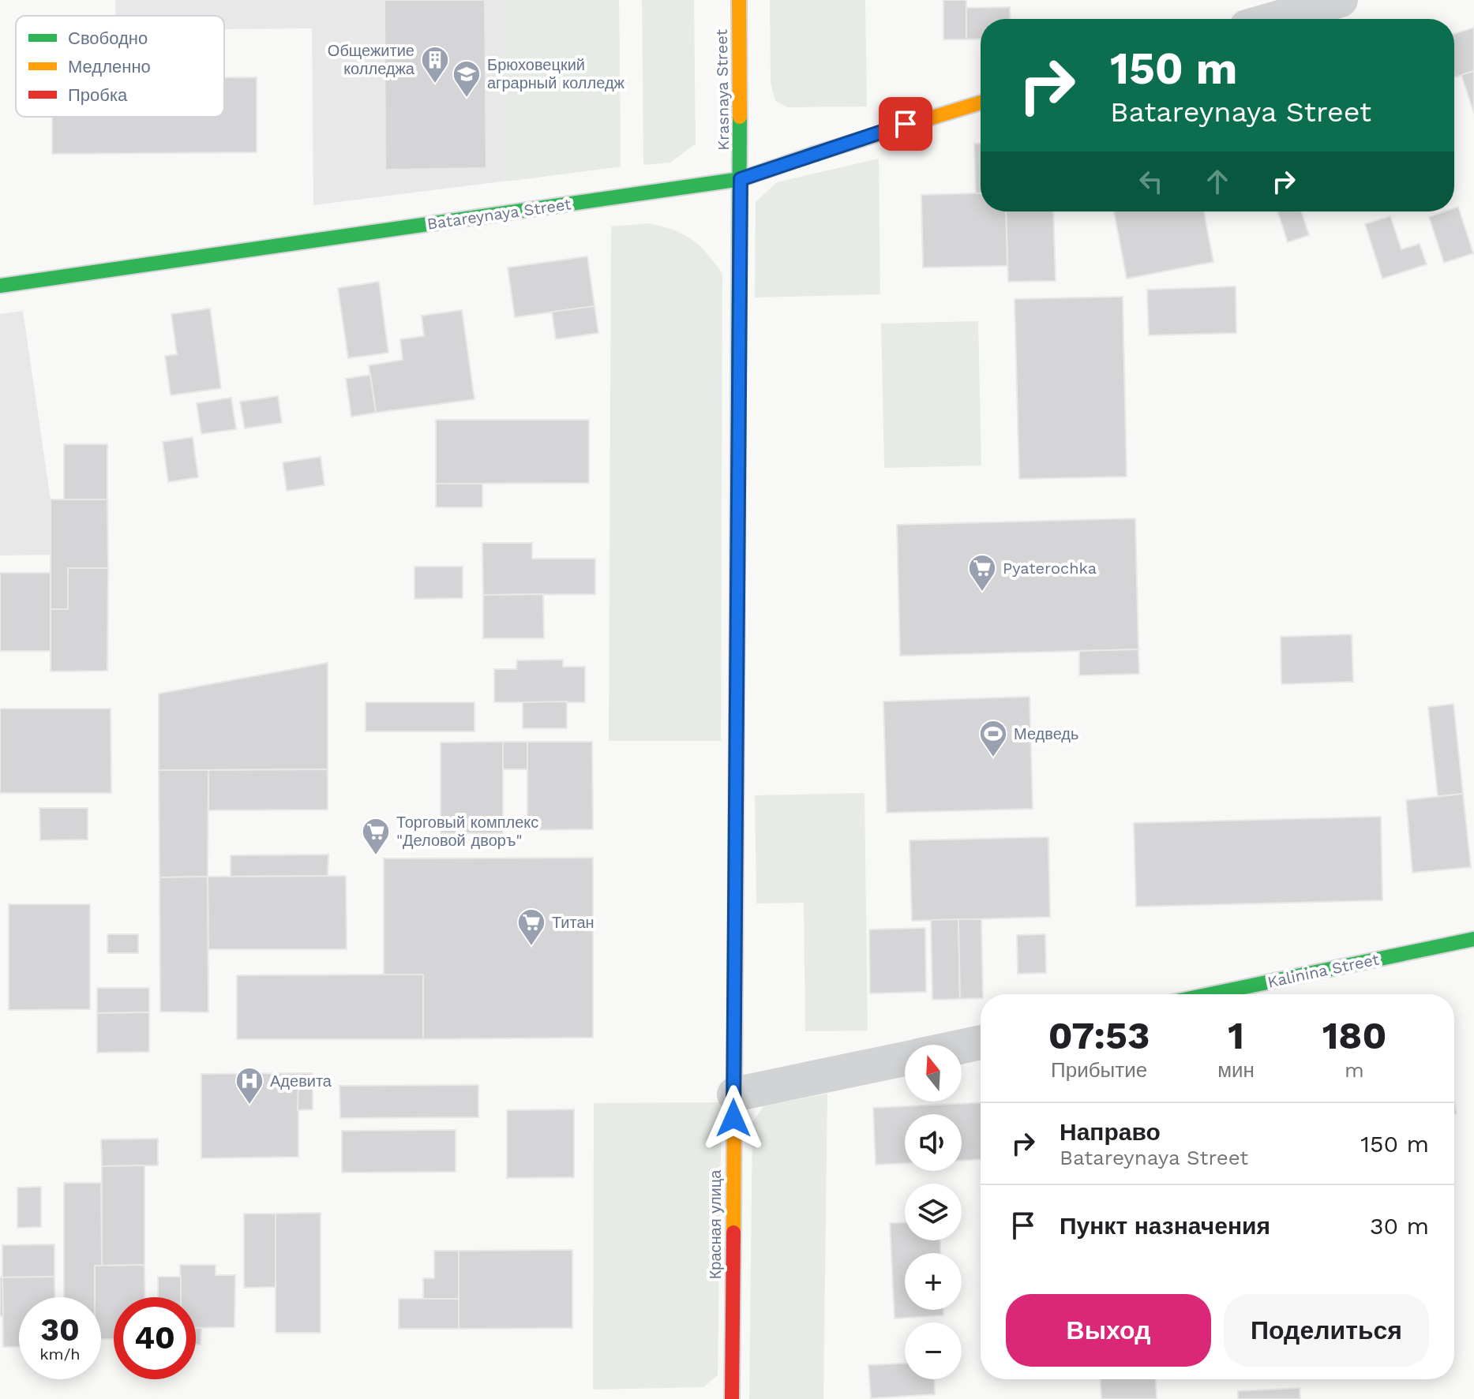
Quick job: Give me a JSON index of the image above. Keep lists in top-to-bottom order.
{
  "streets": {
    "street": [
      "Krasnaya Street",
      "Batareynaya Street",
      "Kalinina Street",
      "Красная улица"
    ]
  },
  "crossings": [
    ["Krasnaya Street", "Batareynaya Street"],
    ["Krasnaya Street", "Красная улица"],
    ["Batareynaya Street", "Красная улица"]
  ],
  "places": {
    "building": ["Общежитие колледжа"],
    "school or university": ["Брюховецкий аграрный колледж"],
    "supermarket": ["Pyaterochka", "Торговый комплекс \"Деловой дворъ\"", "Титан"],
    "sports": ["Медведь"],
    "hospital": ["Адевита"]
  },
  "legend": ["Свободно", "Медленно", "Пробка"],
  "north": "top",
  "page": {
    "turn": ["150 m", "Batareynaya Street"],
    "eta": [
      "07:53",
      "Прибытие",
      "1",
      "мин",
      "180",
      "m"
    ],
    "map_buttons": ["+", "−"],
    "list": [
      {
        "name": "Направо",
        "note": "Batareynaya Street",
        "value": "150 m"
      },
      {
        "name": "Пункт назначения",
        "value": "30 m"
      }
    ],
    "buttons": ["Выход", "Поделиться"],
    "speed": "30 km/h",
    "limit": "40"
  }
}
